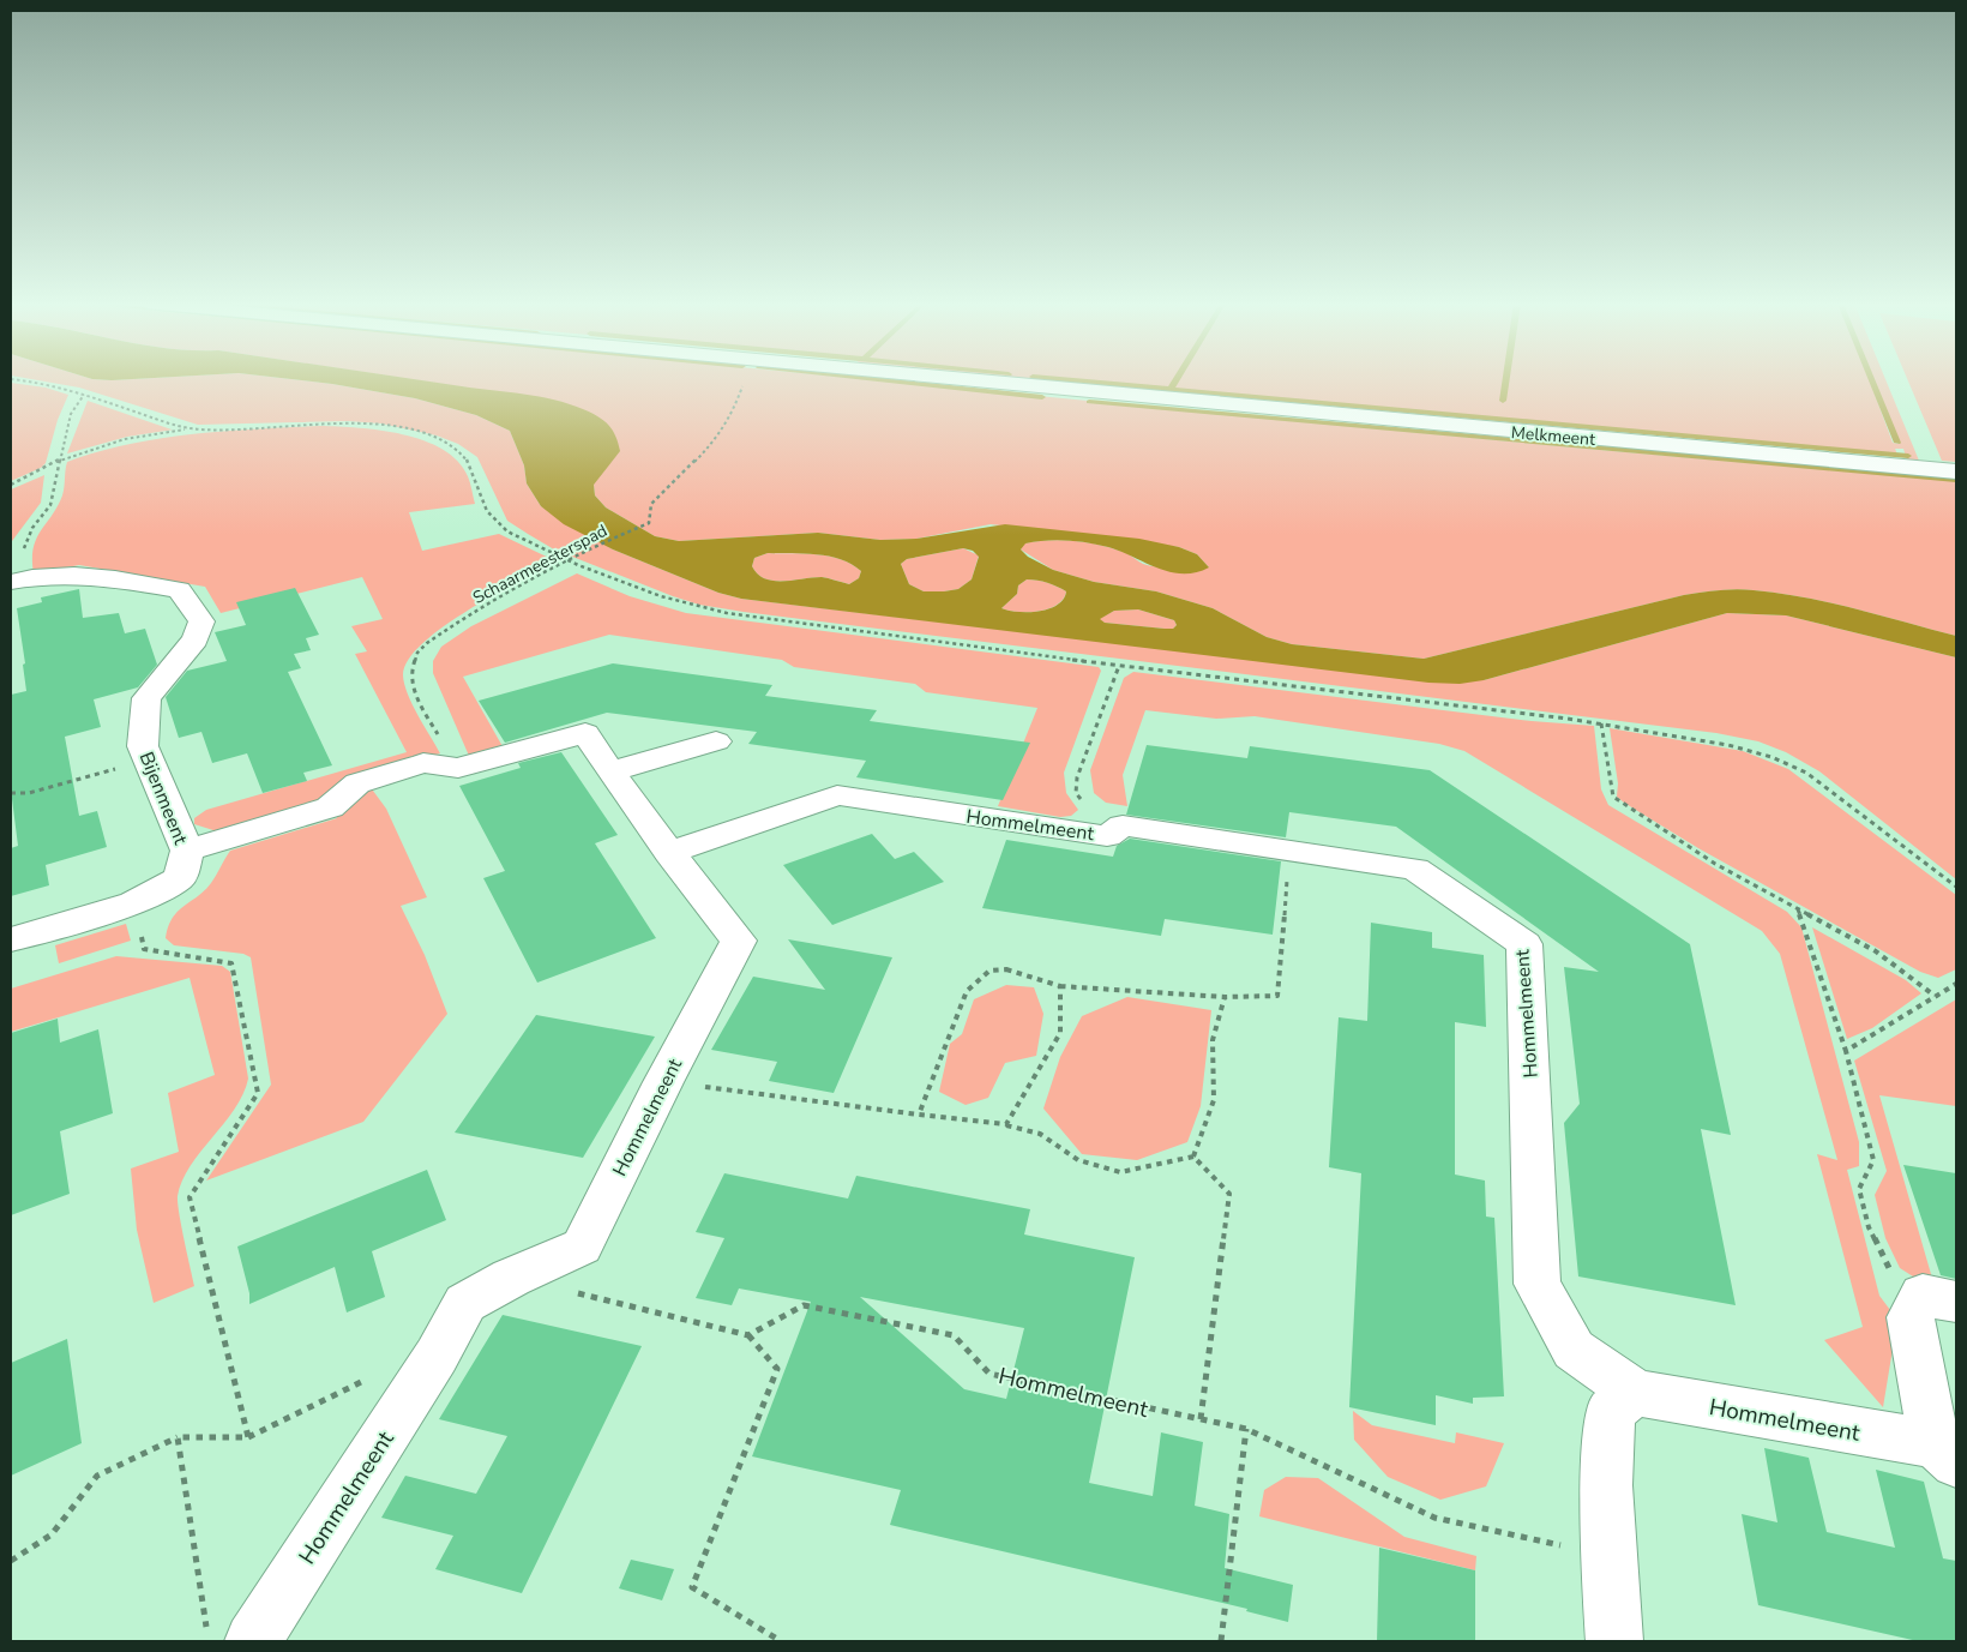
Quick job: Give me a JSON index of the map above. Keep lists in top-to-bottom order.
{
  "streets": {
    "street": ["Melkmeent", "Bijenmeent", "Hommelmeent"],
    "path": ["Schaarmeesterspad"]
  }
}
